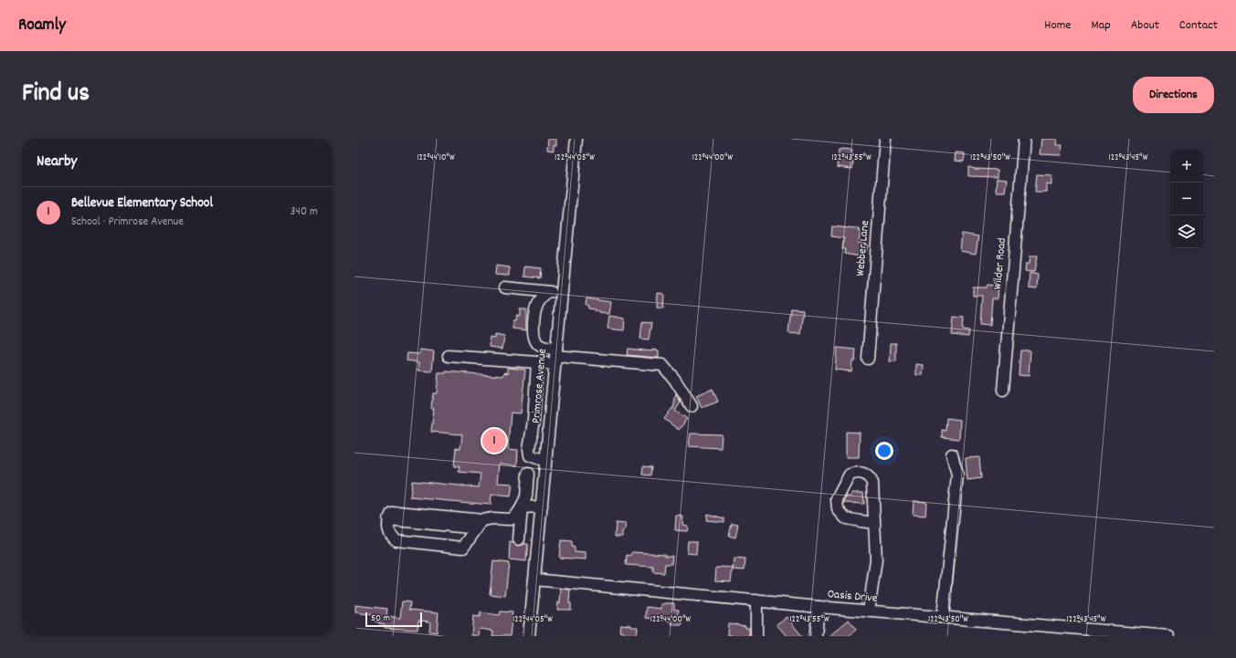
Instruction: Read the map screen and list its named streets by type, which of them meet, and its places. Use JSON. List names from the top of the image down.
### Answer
{
  "streets": {
    "street": [
      "Webber Lane",
      "Wilder Road",
      "Primrose Avenue",
      "Oasis Drive"
    ]
  },
  "crossings": [
    ["Primrose Avenue", "Oasis Drive"]
  ],
  "scale_bar": "50 m",
  "page": {
    "header": "Roamly",
    "nav": [
      "Home",
      "Map",
      "About",
      "Contact"
    ],
    "title": "Find us",
    "buttons": "Directions",
    "heading": "Nearby",
    "map_buttons": ["+", "−"],
    "list": [
      {
        "mark": "1",
        "name": "Bellevue Elementary School",
        "note": "School · Primrose Avenue",
        "value": "340 m"
      }
    ],
    "pins": "1",
    "scale": "50 m"
  },
  "coordinates": [
    "122°44'10\"W",
    "122°44'05\"W",
    "122°44'00\"W",
    "122°43'55\"W",
    "122°43'50\"W",
    "122°43'45\"W"
  ]
}
